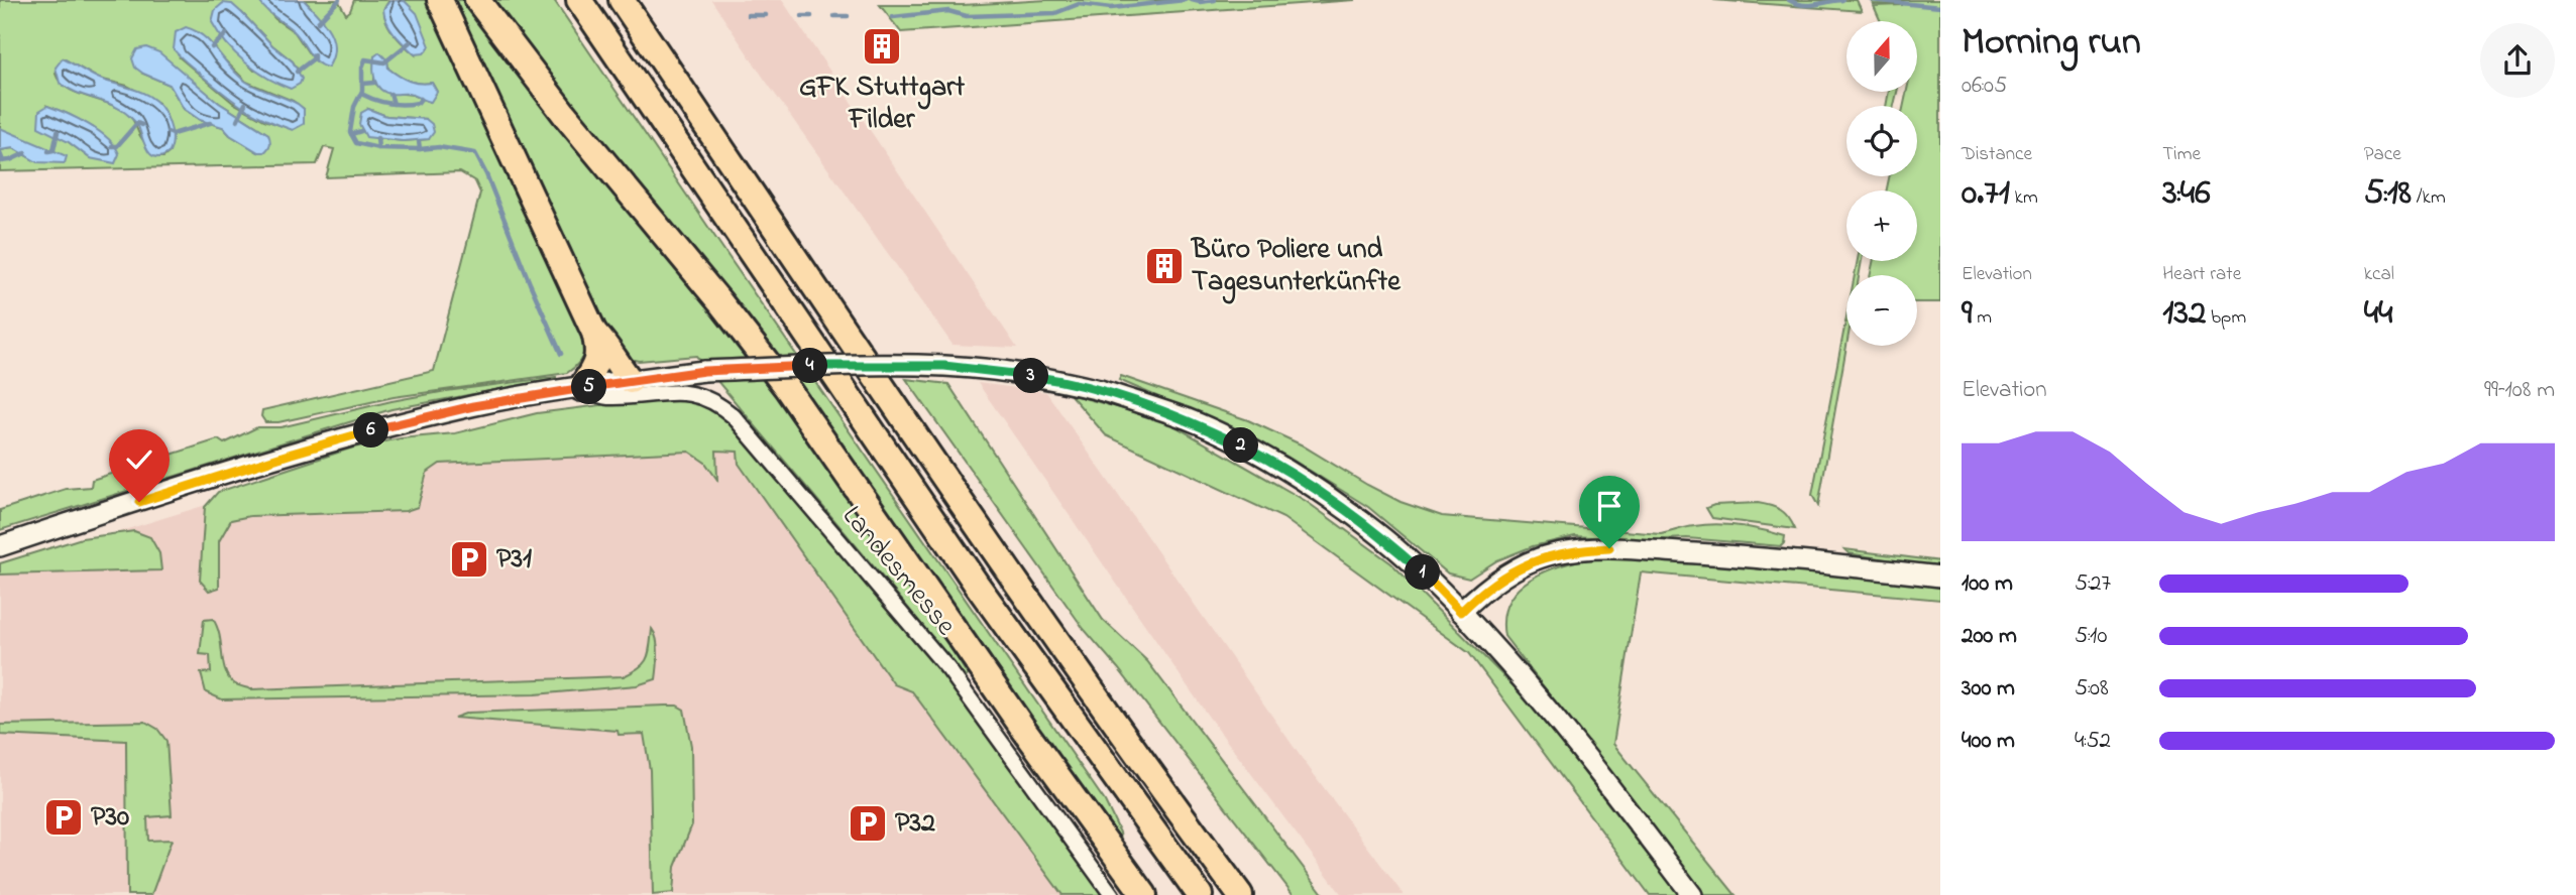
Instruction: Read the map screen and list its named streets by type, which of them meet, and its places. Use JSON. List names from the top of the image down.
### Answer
{
  "streets": {
    "street": ["Landesmesse"]
  },
  "places": {
    "building": ["GFK Stuttgart Filder", "Büro Poliere und Tagesunterkünfte"],
    "parking": ["P31", "P30", "P32"]
  },
  "north": "top",
  "page": {
    "heading": ["Morning run", "06:05"],
    "map_buttons": ["+", "−"],
    "stats": [
      ["Distance", "0.71 km"],
      ["Time", "3:46"],
      ["Pace", "5:18 /km"],
      ["Elevation", "9 m"],
      ["Heart rate", "132 bpm"],
      ["kcal", "44"]
    ],
    "pins": [
      "4",
      "3",
      "5",
      "6",
      "2",
      "1"
    ],
    "chart": ["Elevation", "99–108 m"],
    "list": [
      {
        "name": "100 m",
        "note": "5:27"
      },
      {
        "name": "200 m",
        "note": "5:10"
      },
      {
        "name": "300 m",
        "note": "5:08"
      },
      {
        "name": "400 m",
        "note": "4:52"
      }
    ]
  }
}
